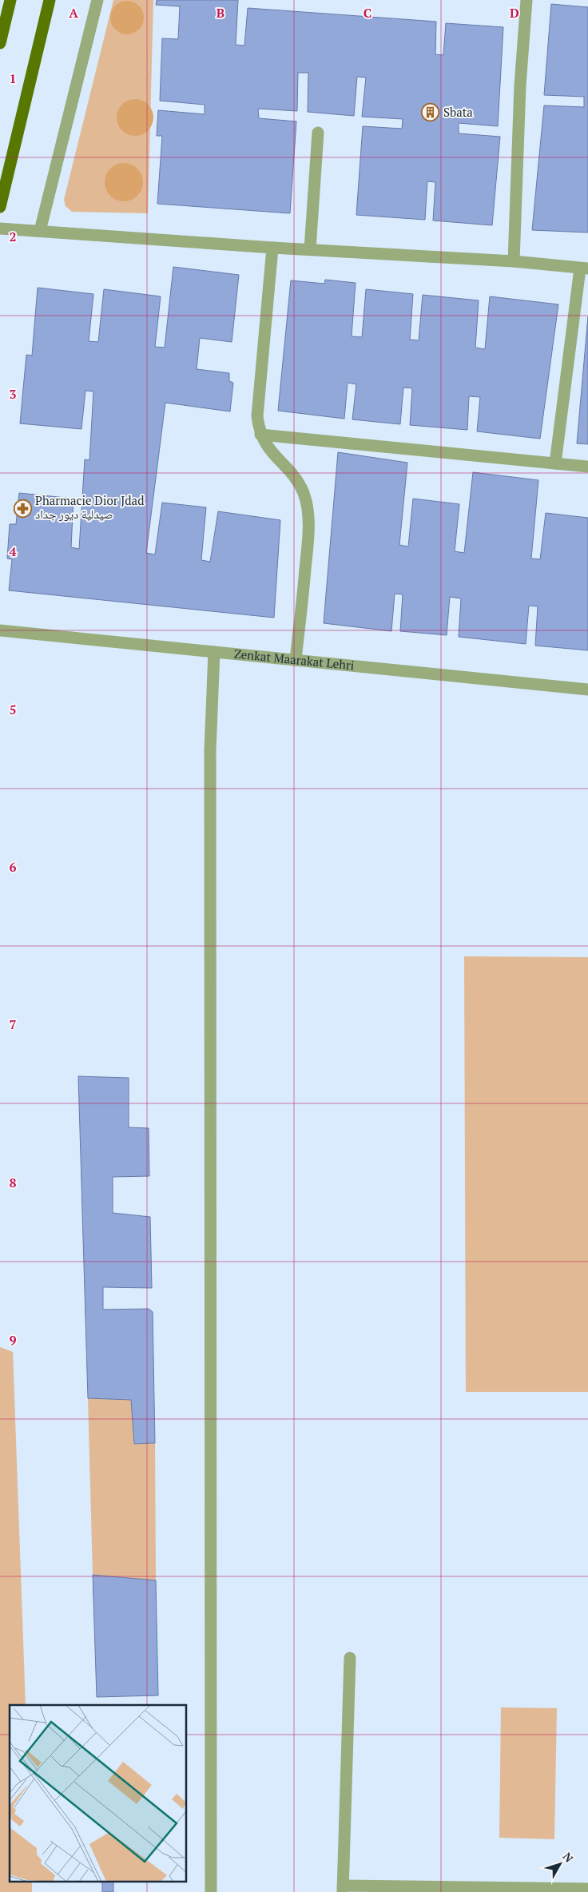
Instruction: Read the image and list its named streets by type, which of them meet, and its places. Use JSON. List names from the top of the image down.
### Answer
{
  "streets": {
    "street": ["Zenkat Maarakat Lehri"]
  },
  "places": {
    "building": ["Sbata"],
    "pharmacy": ["Pharmacie Dior Jdad صيدلية ديور جداد"]
  },
  "north": "top right",
  "grid": {
    "columns": [
      "A",
      "B",
      "C",
      "D"
    ],
    "rows": [
      "1",
      "2",
      "3",
      "4",
      "5",
      "6",
      "7",
      "8",
      "9"
    ]
  }
}
